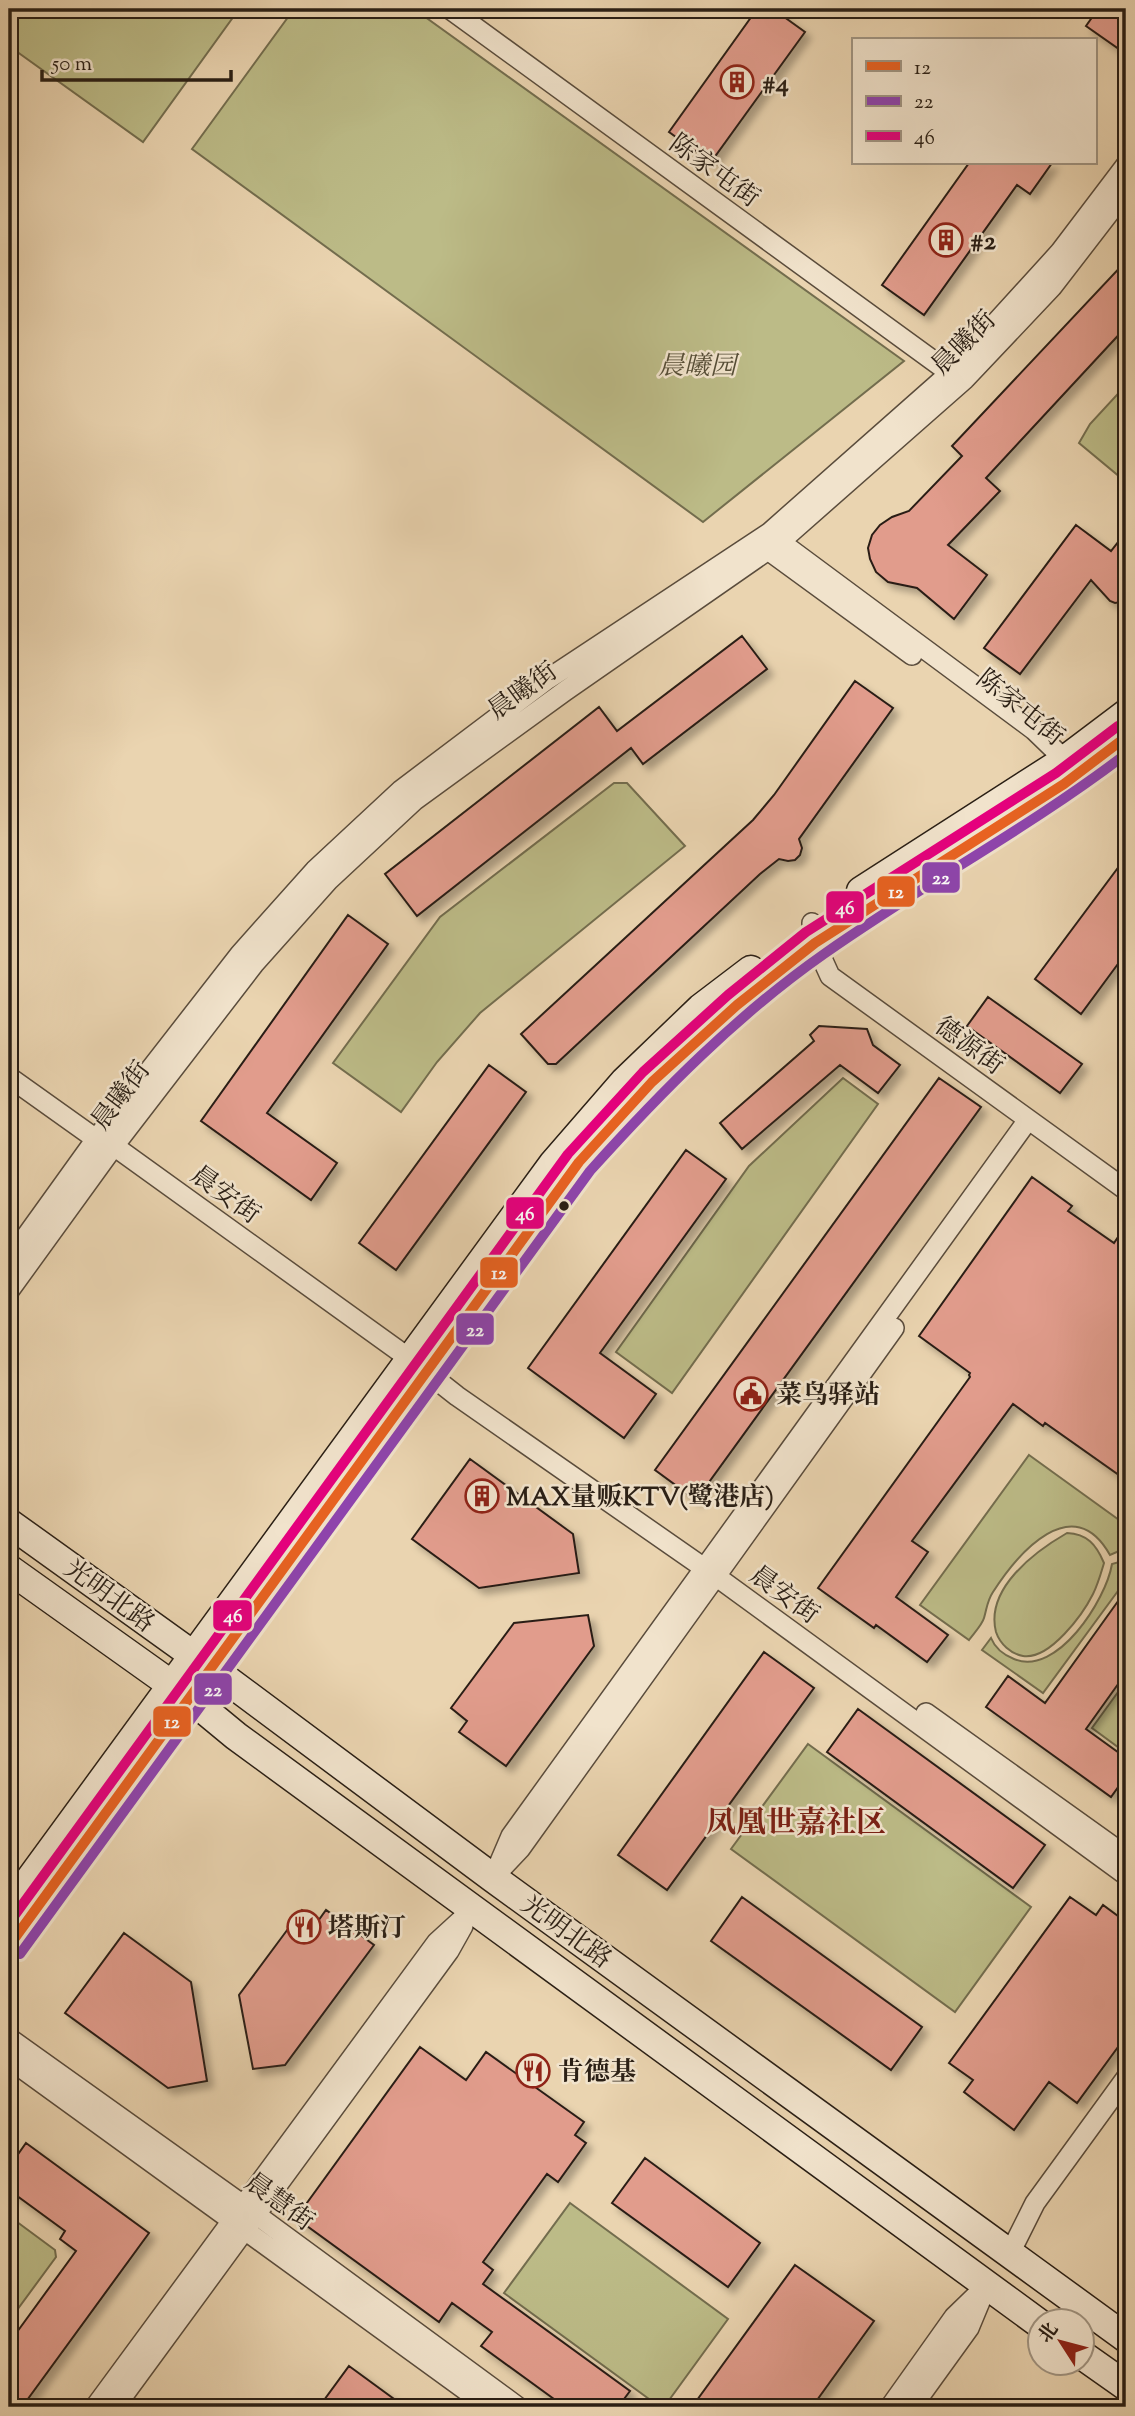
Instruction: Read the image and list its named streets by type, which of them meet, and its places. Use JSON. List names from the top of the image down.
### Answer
{
  "streets": {
    "main road": ["光明北路"],
    "street": [
      "陈家屯街",
      "晨曦街",
      "德源街",
      "晨安街",
      "晨慧街"
    ]
  },
  "crossings": [
    ["陈家屯街", "晨曦街"],
    ["晨曦街", "晨安街"]
  ],
  "districts": ["凤凰世嘉社区"],
  "parks": ["晨曦园"],
  "places": {
    "building": ["#4", "#2", "MAX量贩KTV(鹭港店)"],
    "public building": ["菜鸟驿站"],
    "restaurant": ["塔斯汀", "肯德基"]
  },
  "lines": ["transit line 46", "transit line 12", "transit line 22"],
  "legend": ["12", "22", "46"],
  "scale_bar": "50 m",
  "north": "top left"
}
